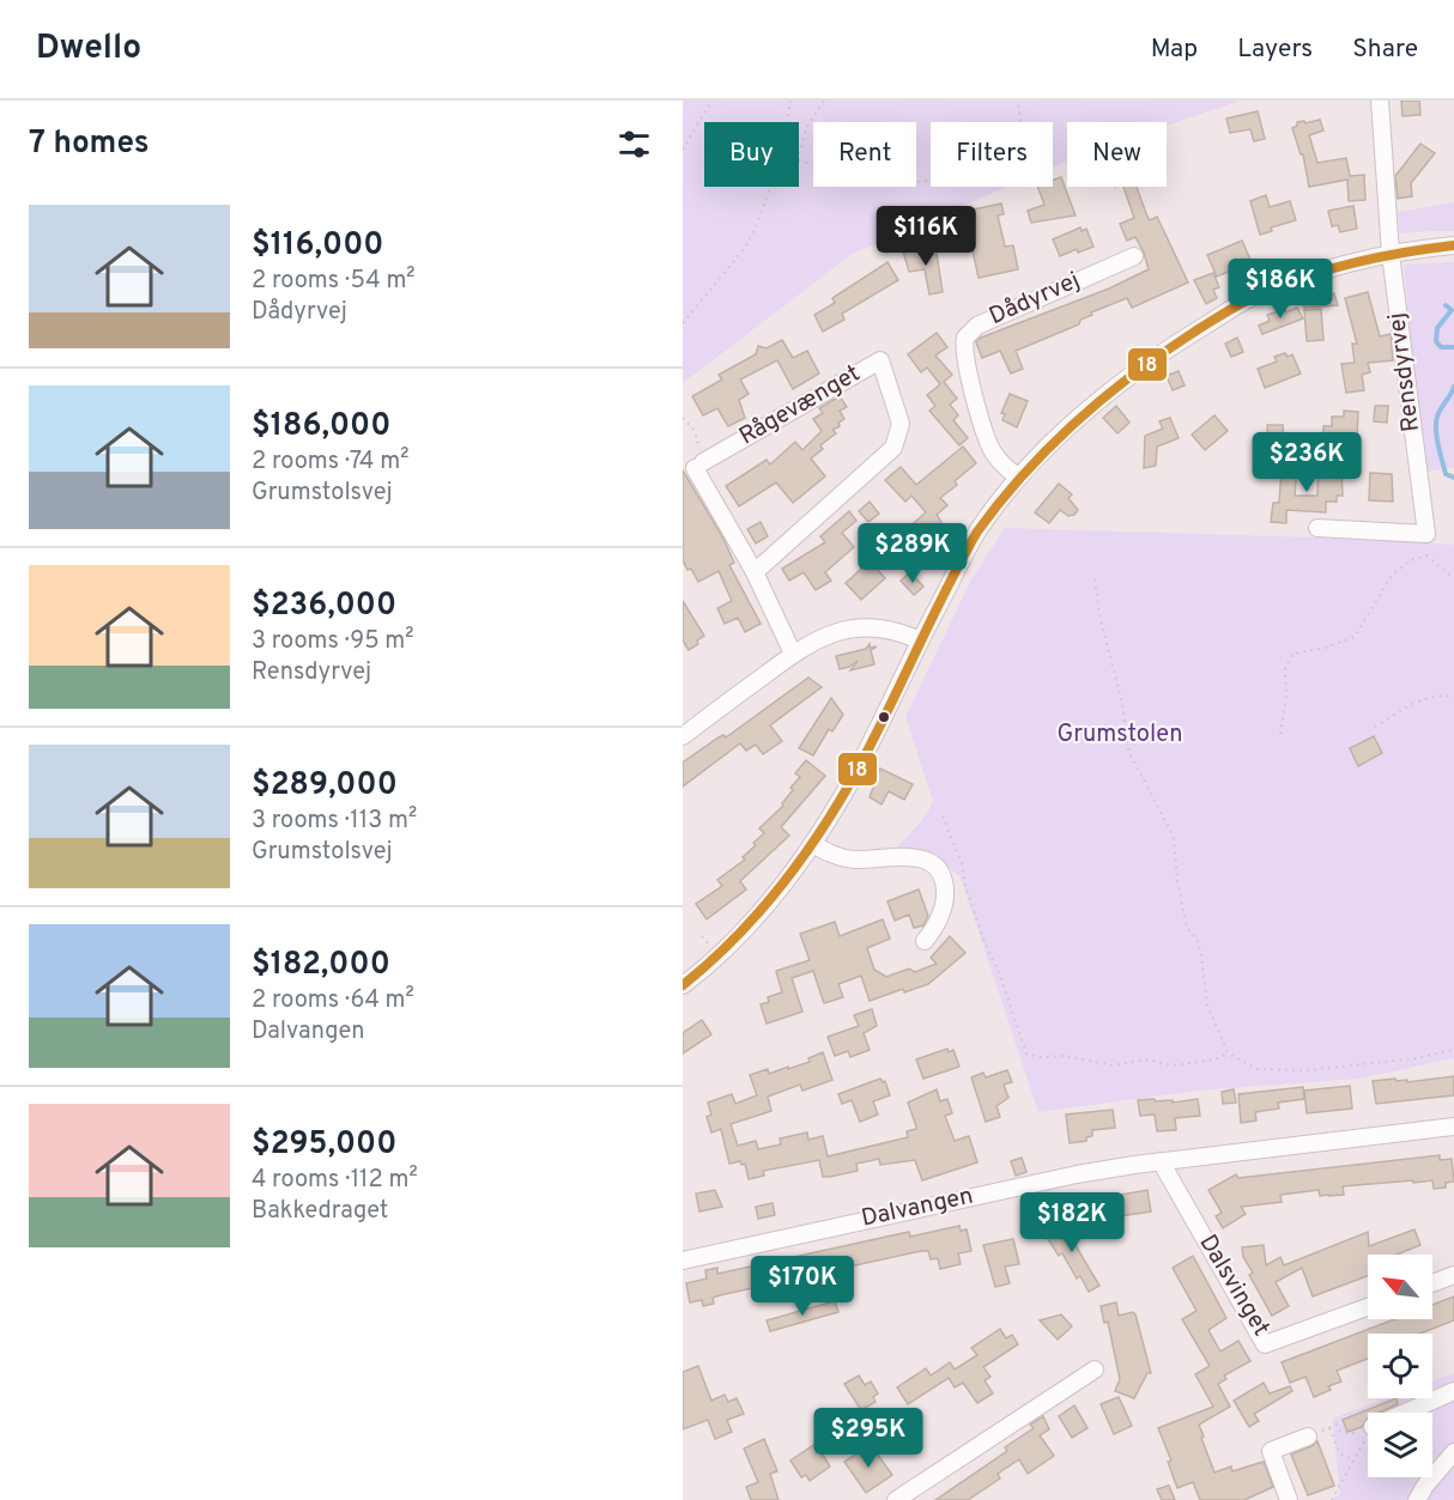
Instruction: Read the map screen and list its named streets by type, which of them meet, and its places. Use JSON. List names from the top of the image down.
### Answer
{
  "streets": {
    "street": [
      "Dådyrvej",
      "Rensdyrvej",
      "Rågevænget",
      "Dalvangen",
      "Dalsvinget"
    ]
  },
  "crossings": [
    ["Dalvangen", "Dalsvinget"]
  ],
  "parks": ["Grumstolen"],
  "lines": ["transit line 18"],
  "north": "top left",
  "page": {
    "header": "Dwello",
    "nav": ["Map", "Layers", "Share"],
    "heading": "7 homes",
    "chip": [
      "Buy",
      "Rent",
      "Filters",
      "New"
    ],
    "list": [
      {
        "name": "$116,000",
        "note": "2 rooms · 54 m² · Dådyrvej"
      },
      {
        "name": "$186,000",
        "note": "2 rooms · 74 m² · Grumstolsvej"
      },
      {
        "name": "$236,000",
        "note": "3 rooms · 95 m² · Rensdyrvej"
      },
      {
        "name": "$289,000",
        "note": "3 rooms · 113 m² · Grumstolsvej"
      },
      {
        "name": "$182,000",
        "note": "2 rooms · 64 m² · Dalvangen"
      },
      {
        "name": "$295,000",
        "note": "4 rooms · 112 m² · Bakkedraget"
      }
    ],
    "price": [
      "$116K",
      "$186K",
      "$236K",
      "$289K",
      "$182K",
      "$170K",
      "$295K"
    ]
  }
}
